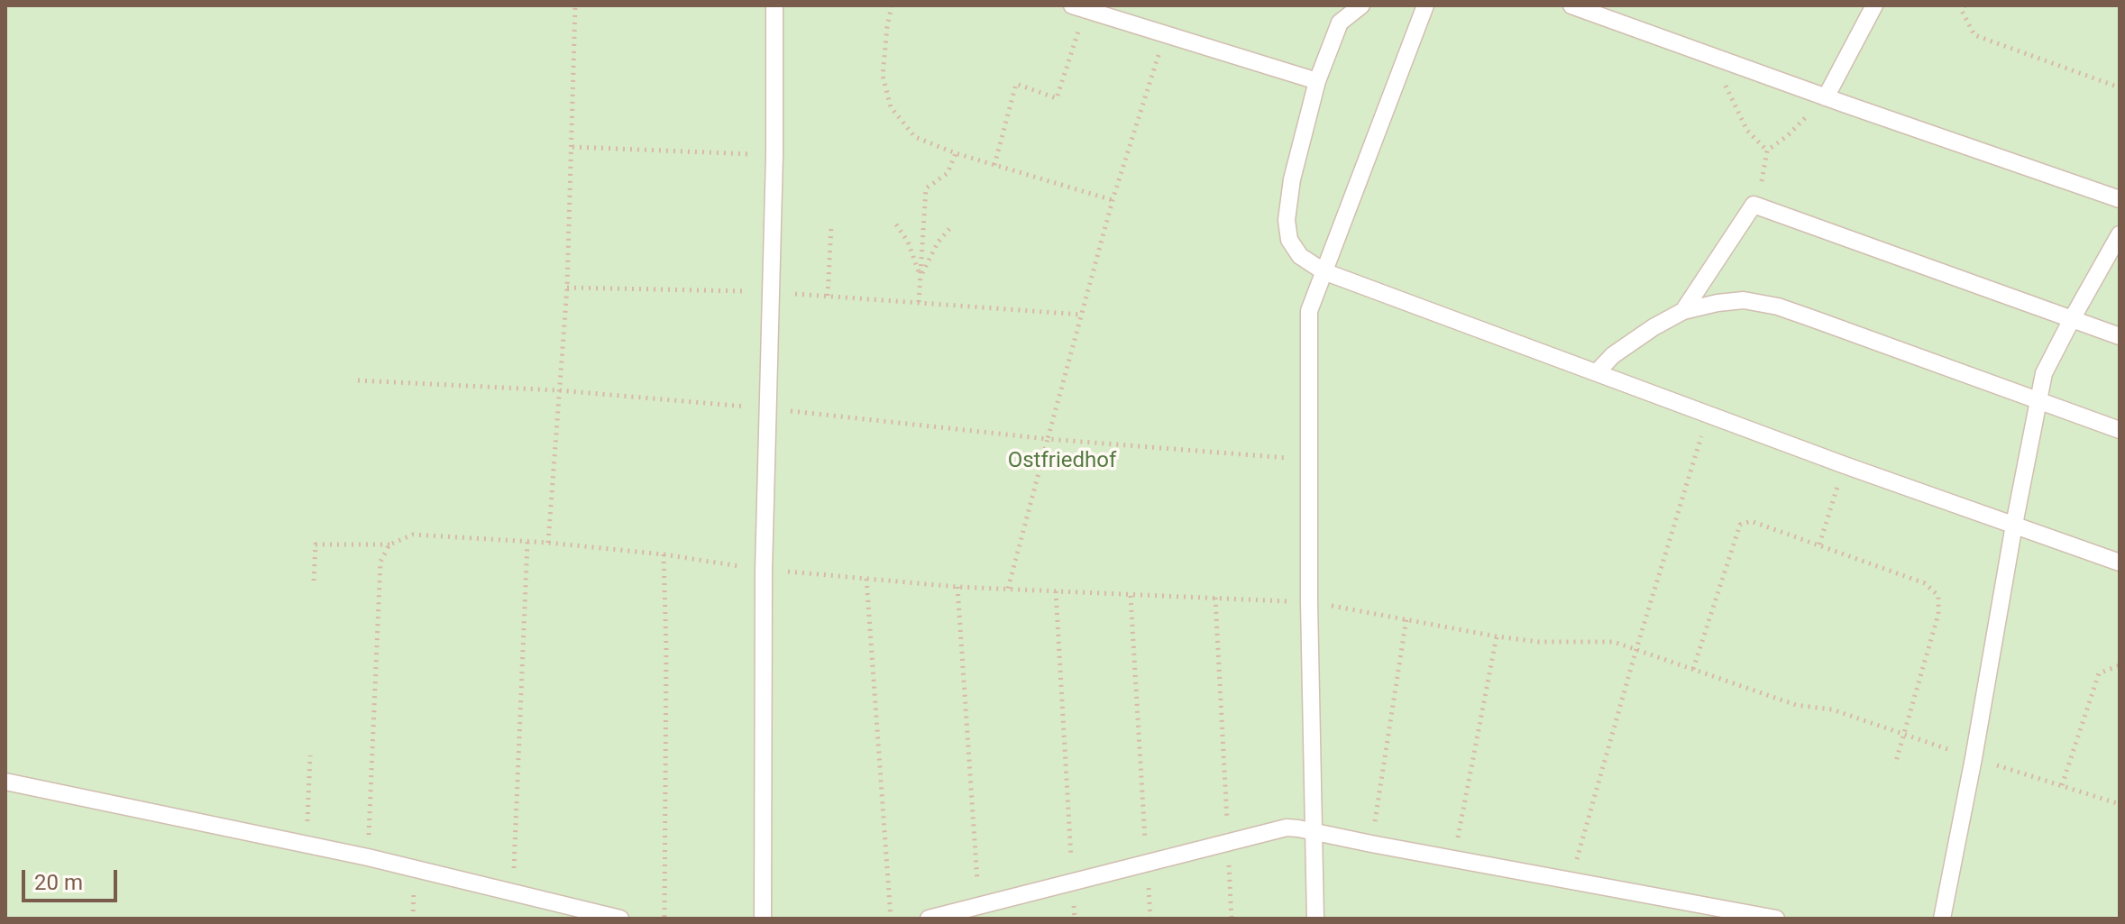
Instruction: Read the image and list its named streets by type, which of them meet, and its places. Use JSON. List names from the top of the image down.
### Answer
{
  "parks": ["Ostfriedhof"],
  "scale_bar": "20 m"
}
